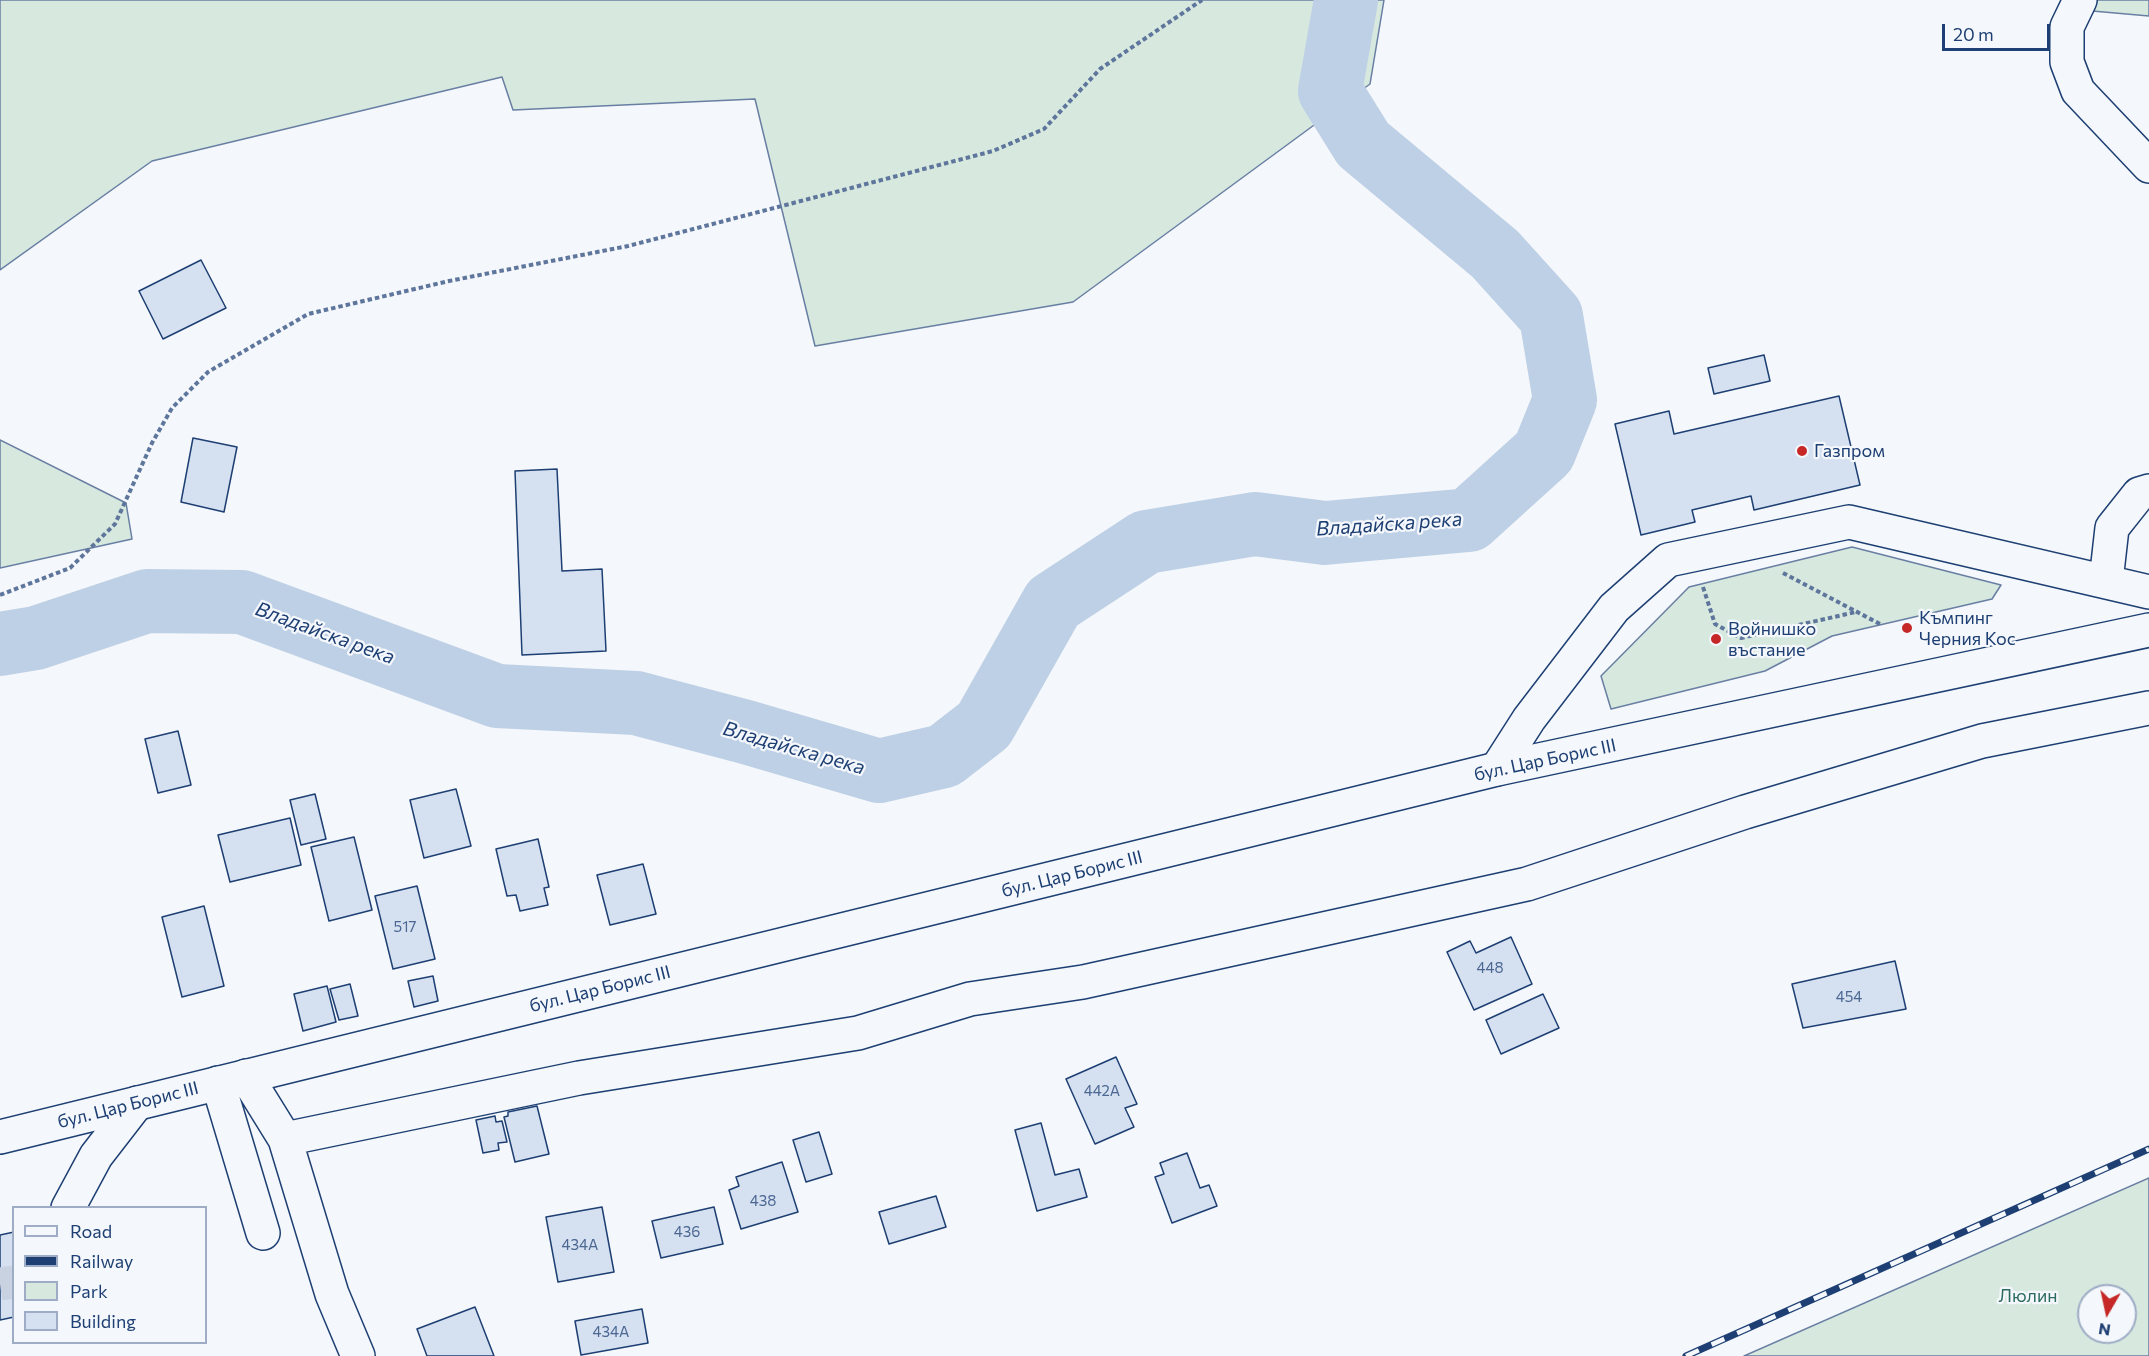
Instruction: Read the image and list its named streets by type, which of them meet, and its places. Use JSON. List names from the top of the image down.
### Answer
{
  "streets": {
    "street": ["бул. Цар Борис III"]
  },
  "water": ["Владайска река"],
  "parks": ["Люлин"],
  "places": ["Газпром", "Къмпинг Черния Кос", "Войнишко въстание"],
  "house_numbers": [
    "517",
    "448",
    "454",
    "442А",
    "438",
    "436",
    "434А",
    "434А"
  ],
  "legend": [
    "Road",
    "Railway",
    "Park",
    "Building"
  ],
  "scale_bar": "20 m",
  "north": "bottom"
}
